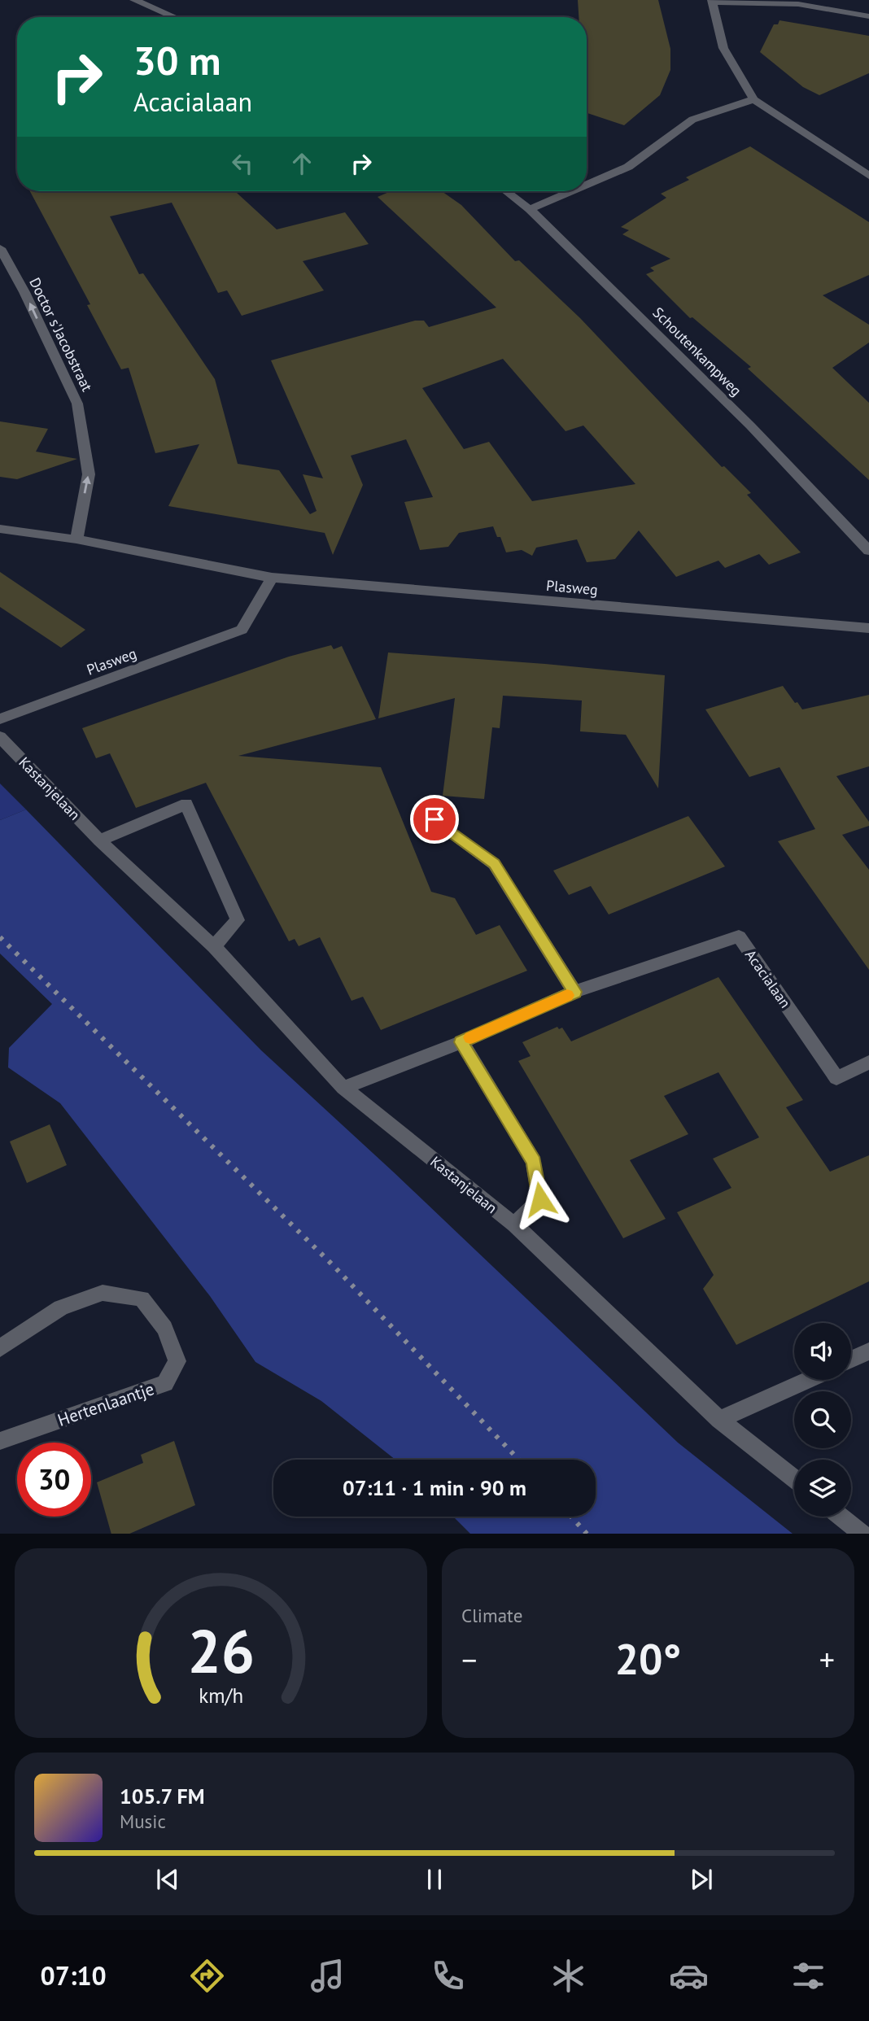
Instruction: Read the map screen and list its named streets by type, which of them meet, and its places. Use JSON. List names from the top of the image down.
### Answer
{
  "streets": {
    "street": [
      "Doctor s'Jacobstraat",
      "Schoutenkampweg",
      "Plasweg",
      "Kastanjelaan",
      "Acacialaan",
      "Hertenlaantje"
    ]
  },
  "crossings": [
    ["Doctor s'Jacobstraat", "Plasweg"],
    ["Kastanjelaan", "Acacialaan"]
  ],
  "one_way": ["Doctor s'Jacobstraat"],
  "page": {
    "turn": ["30 m", "Acacialaan"],
    "limit": "30",
    "trip": "07:11 · 1 min · 90 m",
    "tile": "Climate",
    "heat": ["−", "20°", "+"],
    "song": ["105.7 FM", "Music"],
    "tabs": "07:10",
    "gauge": ["26", "km/h"]
  }
}
